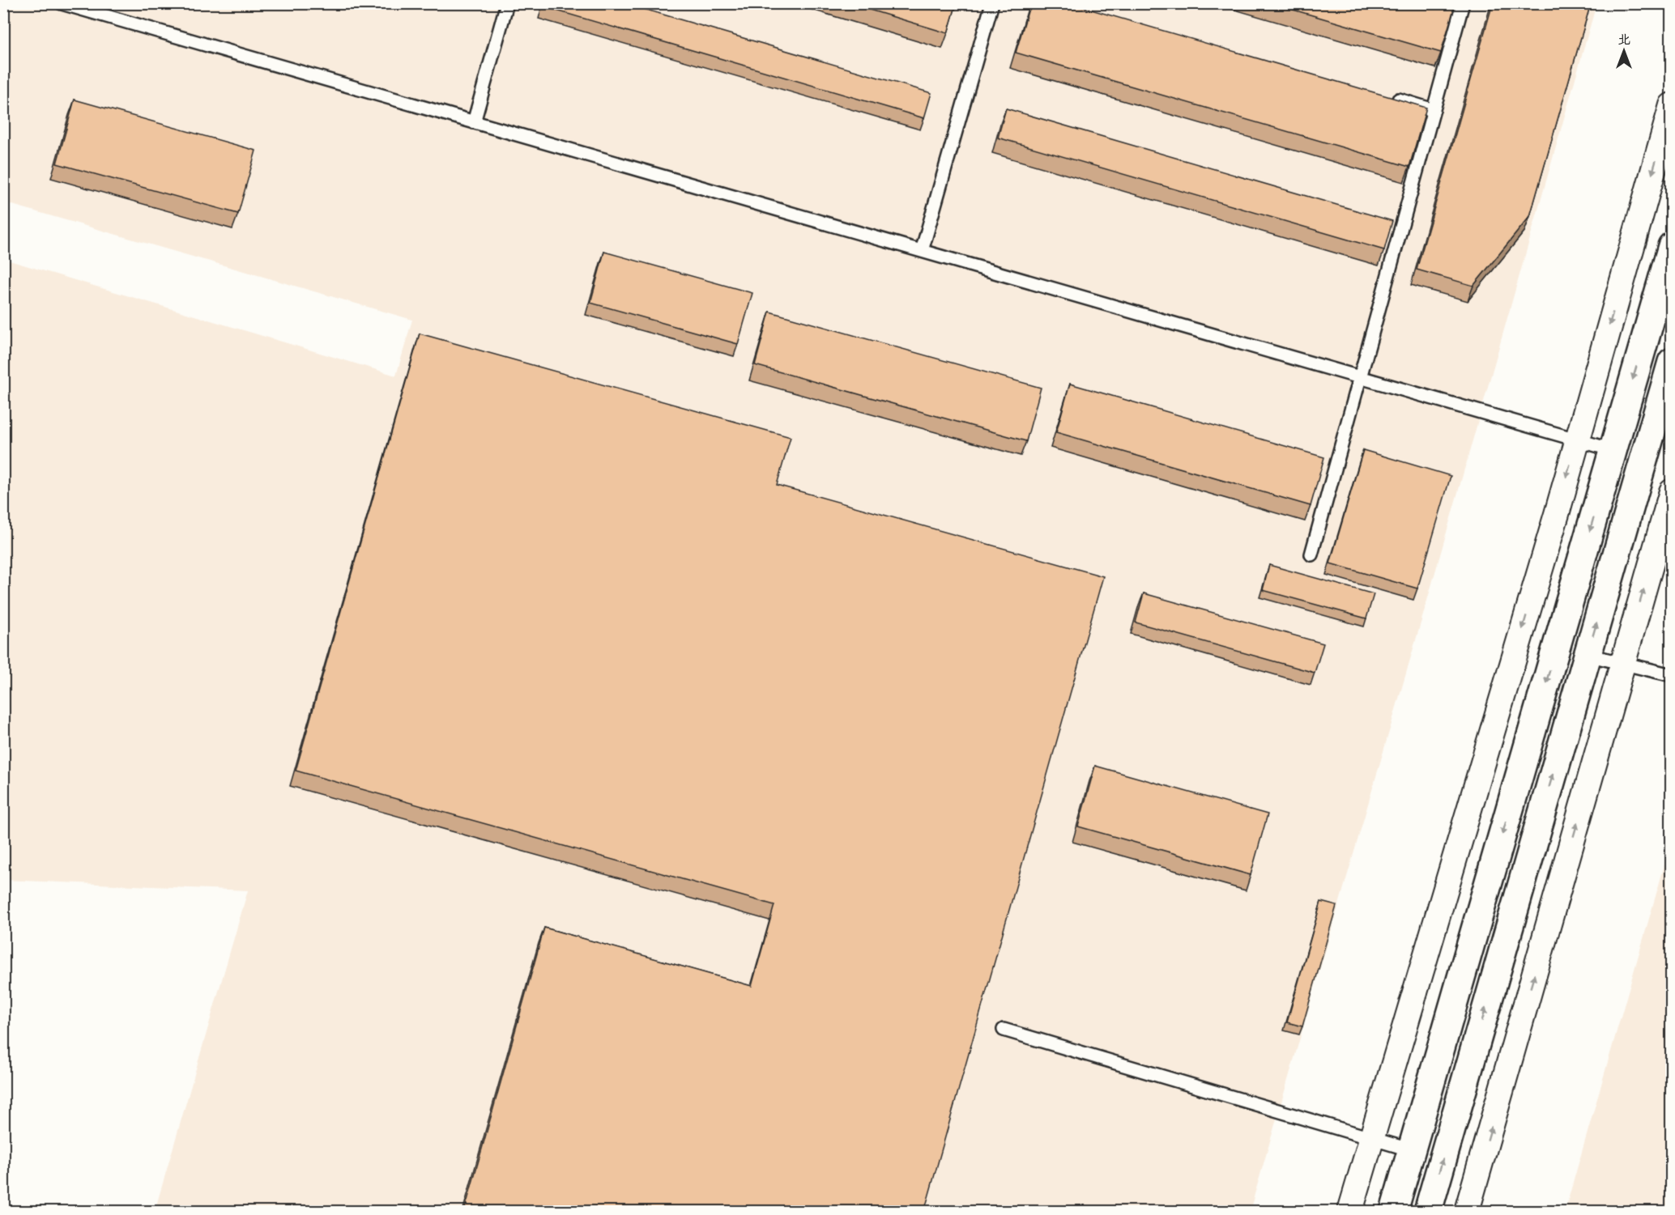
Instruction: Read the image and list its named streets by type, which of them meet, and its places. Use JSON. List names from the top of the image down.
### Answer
{
  "north": "top"
}
